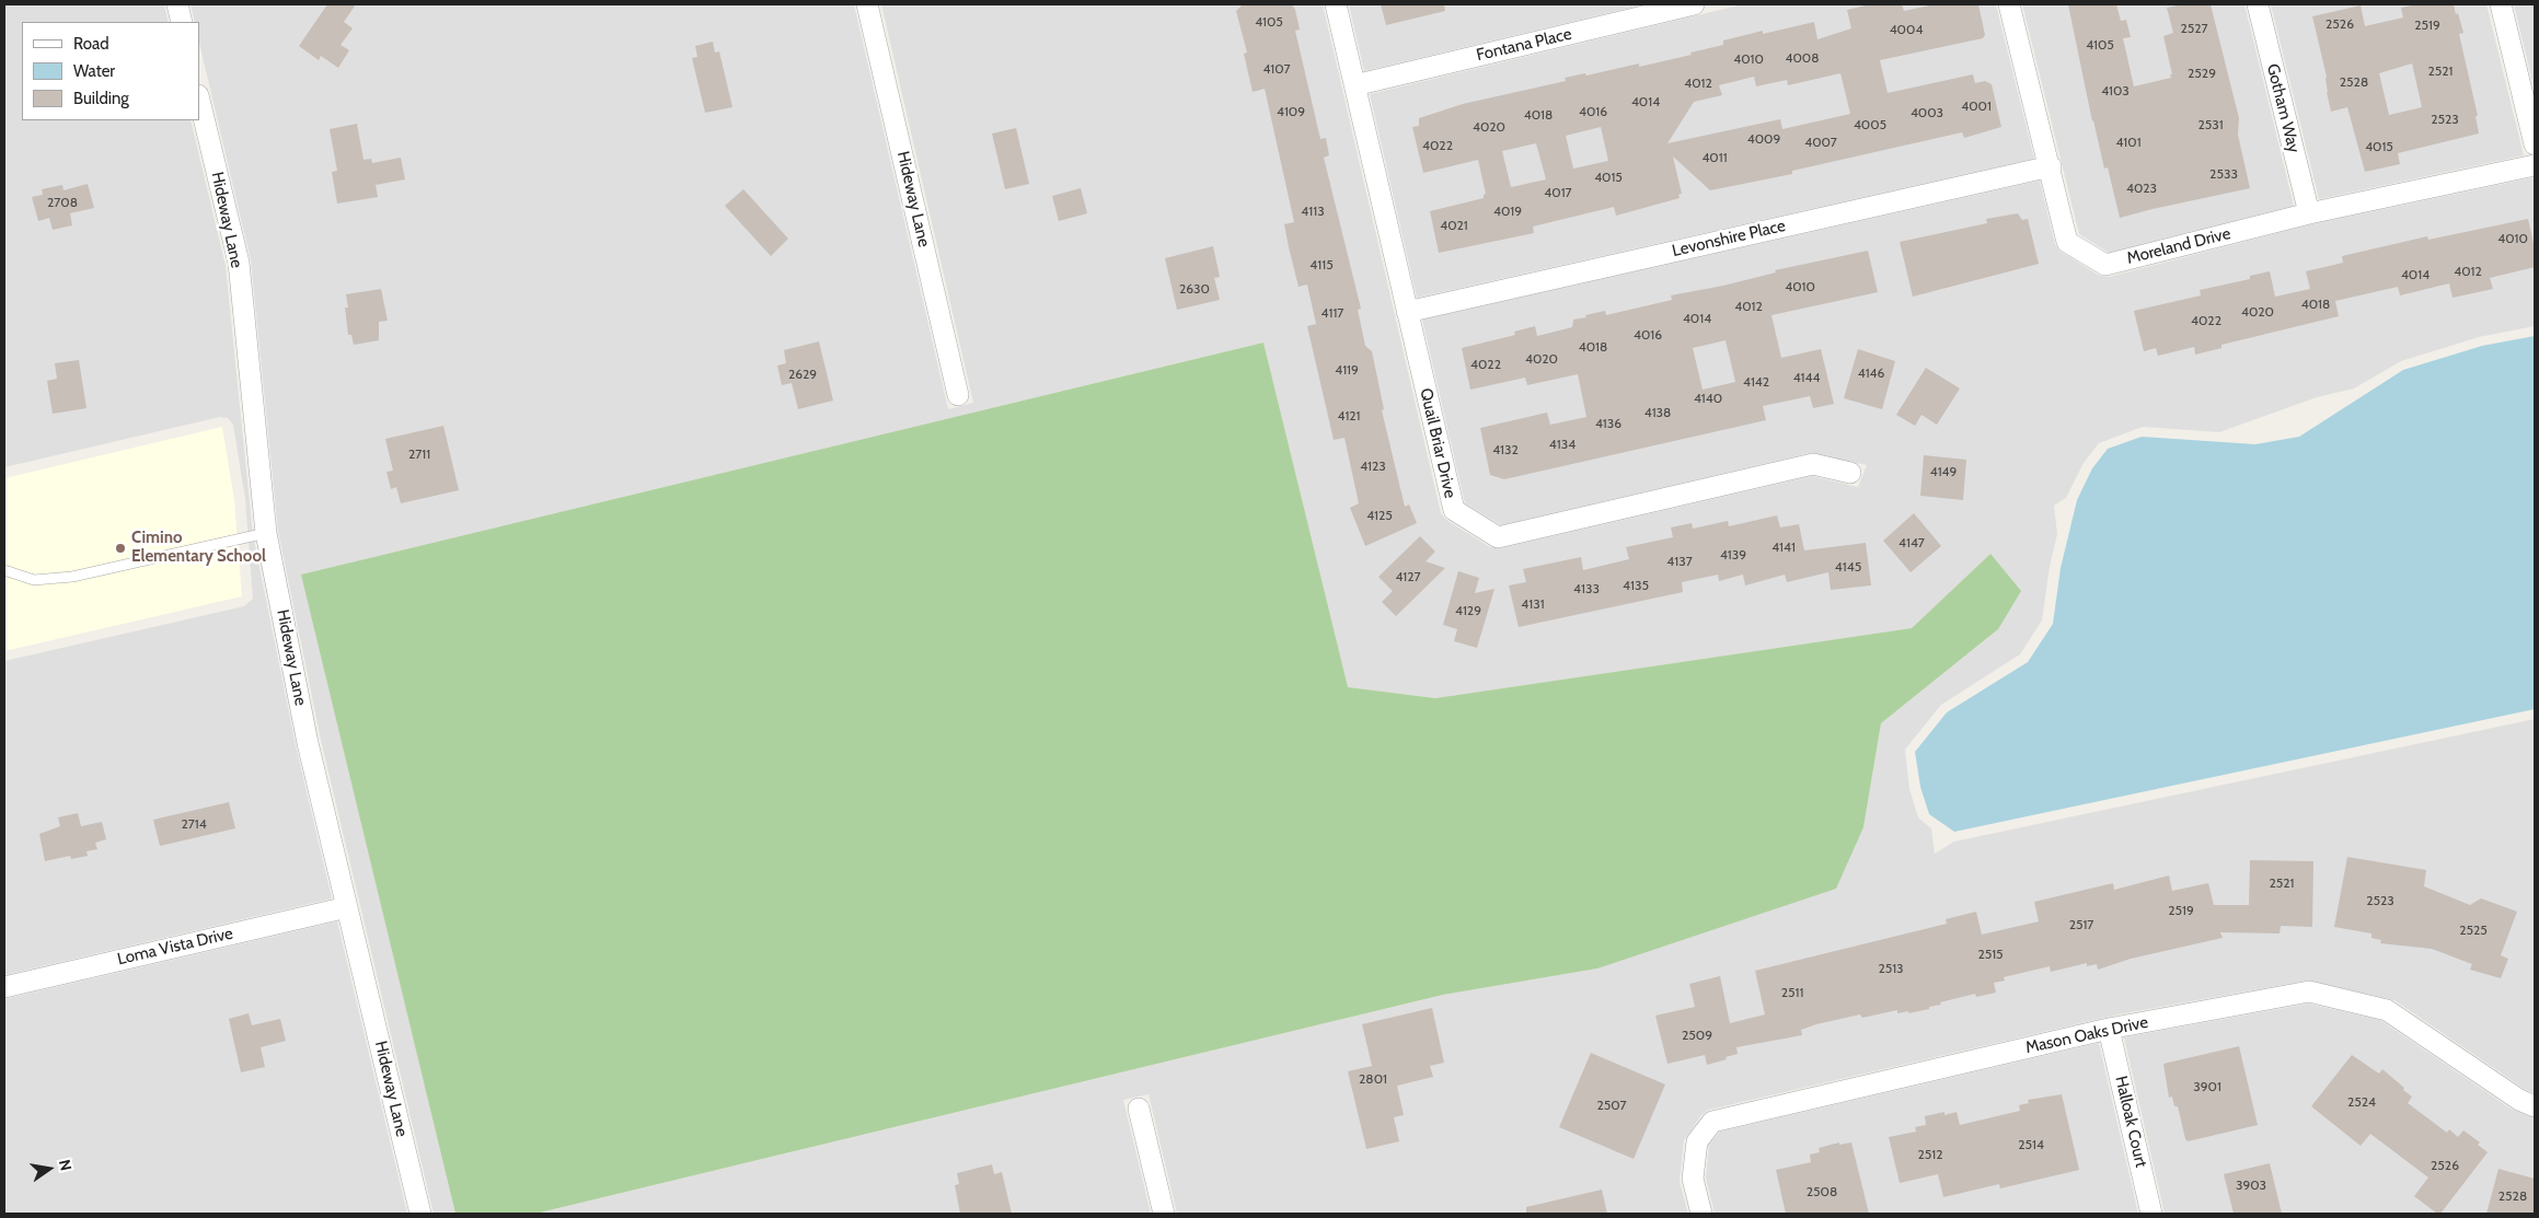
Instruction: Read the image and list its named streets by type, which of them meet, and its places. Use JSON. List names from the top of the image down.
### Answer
{
  "streets": {
    "street": [
      "Fontana Place",
      "Gotham Way",
      "Hideway Lane",
      "Levonshire Place",
      "Moreland Drive",
      "Quail Briar Drive",
      "Loma Vista Drive",
      "Mason Oaks Drive",
      "Halloak Court"
    ]
  },
  "crossings": [
    ["Fontana Place", "Quail Briar Drive"],
    ["Gotham Way", "Moreland Drive"],
    ["Hideway Lane", "Loma Vista Drive"],
    ["Levonshire Place", "Moreland Drive"],
    ["Levonshire Place", "Quail Briar Drive"],
    ["Mason Oaks Drive", "Halloak Court"]
  ],
  "places": ["Cimino Elementary School"],
  "house_numbers": [
    "4105",
    "2526",
    "2519",
    "2527",
    "4004",
    "4105",
    "4008",
    "4010",
    "4107",
    "2521",
    "2529",
    "2528",
    "4012",
    "4103",
    "4014",
    "4001",
    "4109",
    "4016",
    "4003",
    "4018",
    "2523",
    "4005",
    "2531",
    "4020",
    "4009",
    "4007",
    "4101",
    "4022",
    "4015",
    "4011",
    "2533",
    "4015",
    "4023",
    "4017",
    "2708",
    "4113",
    "4019",
    "4021",
    "4010",
    "4115",
    "4012",
    "4014",
    "4010",
    "2630",
    "4018",
    "4012",
    "4020",
    "4117",
    "4014",
    "4022",
    "4016",
    "4018",
    "4020",
    "4022",
    "4119",
    "4146",
    "2629",
    "4144",
    "4142",
    "4140",
    "4138",
    "4121",
    "4136",
    "4134",
    "4132",
    "2711",
    "4123",
    "4149",
    "4125",
    "4147",
    "4141",
    "4139",
    "4137",
    "4145",
    "4127",
    "4135",
    "4133",
    "4131",
    "4129",
    "2714",
    "2521",
    "2523",
    "2519",
    "2517",
    "2525",
    "2515",
    "2513",
    "2511",
    "2509",
    "2801",
    "3901",
    "2524",
    "2507",
    "2514",
    "2512",
    "2526",
    "3903",
    "2508",
    "2528"
  ],
  "legend": ["Road", "Water", "Building"],
  "north": "right"
}
